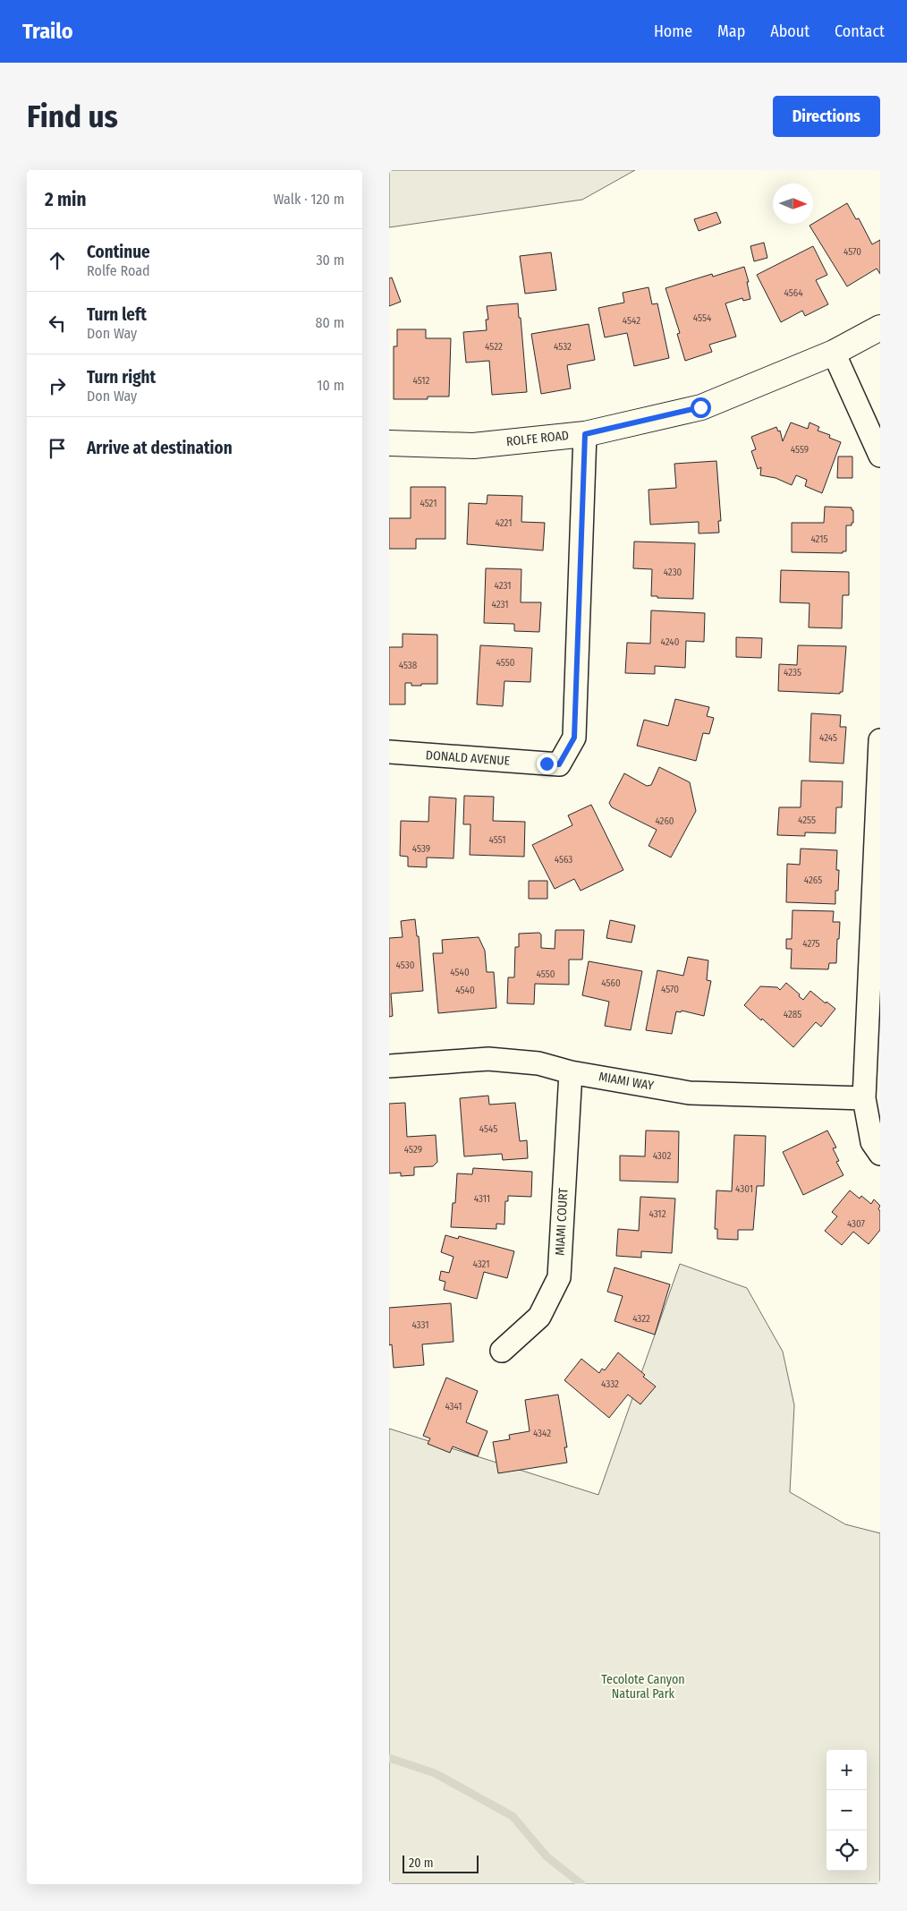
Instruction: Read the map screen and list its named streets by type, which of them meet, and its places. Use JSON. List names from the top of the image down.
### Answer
{
  "streets": {
    "street": [
      "ROLFE ROAD",
      "DONALD AVENUE",
      "MIAMI WAY",
      "MIAMI COURT"
    ]
  },
  "crossings": [
    ["ROLFE ROAD", "DONALD AVENUE"],
    ["MIAMI WAY", "MIAMI COURT"]
  ],
  "parks": ["Tecolote Canyon Natural Park"],
  "house_numbers": [
    "4570",
    "4564",
    "4554",
    "4542",
    "4522",
    "4532",
    "4512",
    "4559",
    "4521",
    "4221",
    "4215",
    "4230",
    "4231",
    "4231",
    "4240",
    "4550",
    "4538",
    "4235",
    "4245",
    "4255",
    "4260",
    "4551",
    "4539",
    "4563",
    "4265",
    "4275",
    "4530",
    "4540",
    "4550",
    "4560",
    "4570",
    "4540",
    "4285",
    "4545",
    "4529",
    "4302",
    "4301",
    "4311",
    "4312",
    "4307",
    "4321",
    "4322",
    "4331",
    "4332",
    "4341",
    "4342"
  ],
  "scale_bar": "20 m",
  "north": "right",
  "page": {
    "header": "Trailo",
    "nav": [
      "Home",
      "Map",
      "About",
      "Contact"
    ],
    "buttons": "Directions",
    "title": "Find us",
    "heading": ["2 min", "Walk · 120 m"],
    "list": [
      ["Continue", "Rolfe Road", "30 m"],
      ["Turn left", "Don Way", "80 m"],
      ["Turn right", "Don Way", "10 m"],
      "Arrive at destination"
    ],
    "map_buttons": ["+", "−"],
    "scale": "20 m"
  }
}
